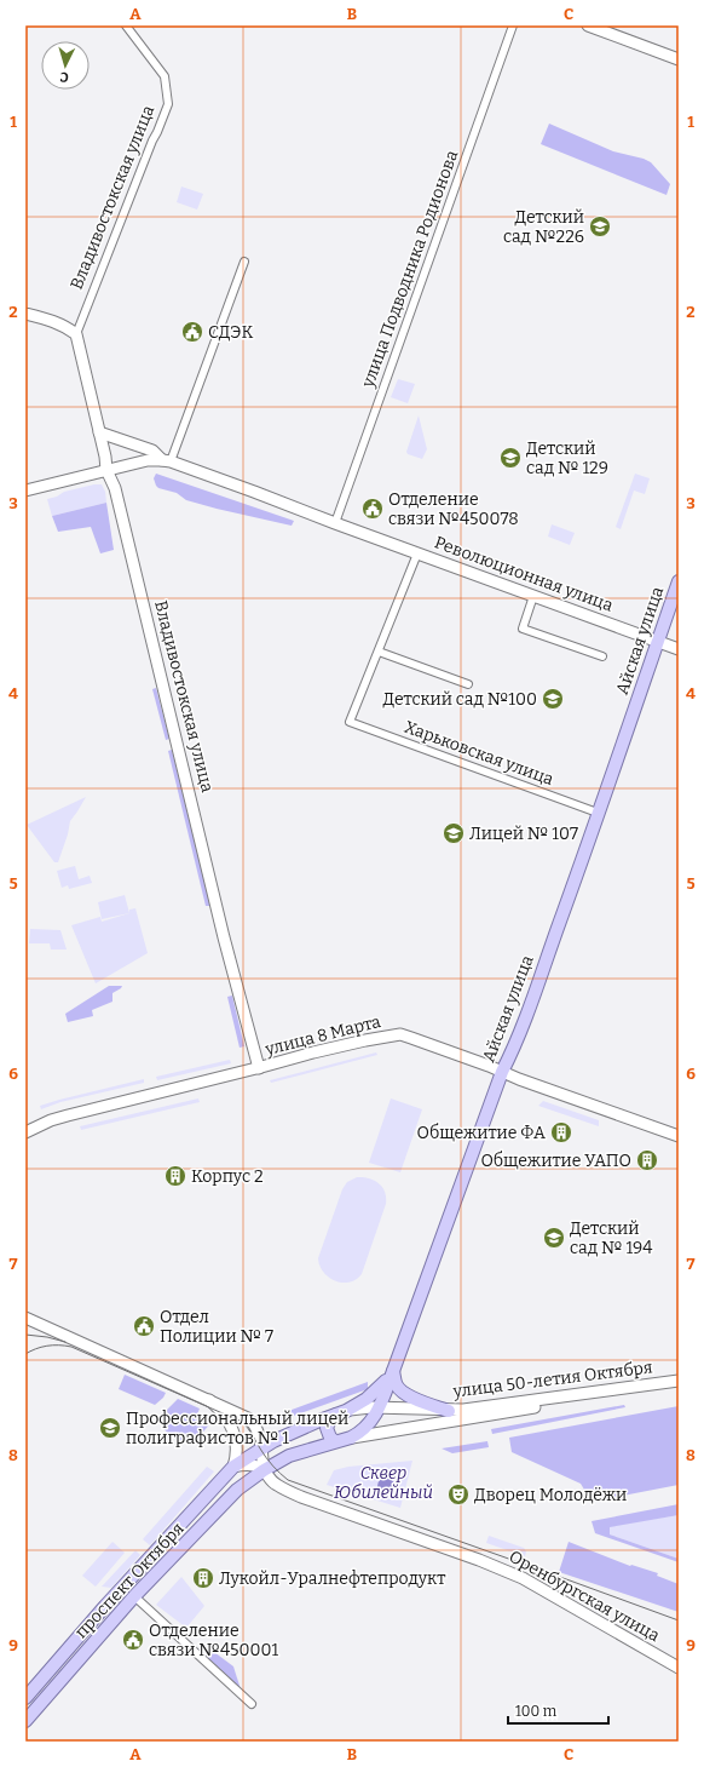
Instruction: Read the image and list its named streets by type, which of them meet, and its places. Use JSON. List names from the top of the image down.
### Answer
{
  "streets": {
    "main road": [
      "Владивостокская улица",
      "Революционная улица",
      "Айская улица",
      "улица 8 Марта",
      "улица 50-летия Октября",
      "проспект Октября",
      "Оренбургская улица"
    ],
    "street": ["улица Подводника Родионова", "Харьковская улица"]
  },
  "crossings": [
    ["Владивостокская улица", "Революционная улица"],
    ["Владивостокская улица", "улица 8 Марта"],
    ["улица Подводника Родионова", "Революционная улица"],
    ["Революционная улица", "Айская улица"],
    ["Айская улица", "Харьковская улица"],
    ["Айская улица", "улица 8 Марта"],
    ["Айская улица", "улица 50-летия Октября"],
    ["улица 50-летия Октября", "проспект Октября"],
    ["проспект Октября", "Оренбургская улица"]
  ],
  "parks": ["Сквер Юбилейный"],
  "places": {
    "school or university": [
      "Детский сад №226",
      "Детский сад № 129",
      "Детский сад №100",
      "Лицей № 107",
      "Детский сад № 194",
      "Профессиональный лицей полиграфистов № 1"
    ],
    "public building": [
      "СДЭК",
      "Отделение связи №450078",
      "Отдел Полиции № 7",
      "Отделение связи №450001"
    ],
    "building": [
      "Общежитие ФА",
      "Общежитие УАПО",
      "Корпус 2",
      "Лукойл-Уралнефтепродукт"
    ],
    "theatre": ["Дворец Молодёжи"]
  },
  "scale_bar": "100 m",
  "north": "bottom",
  "grid": {
    "columns": ["A", "B", "C"],
    "rows": [
      "1",
      "2",
      "3",
      "4",
      "5",
      "6",
      "7",
      "8",
      "9"
    ]
  }
}
